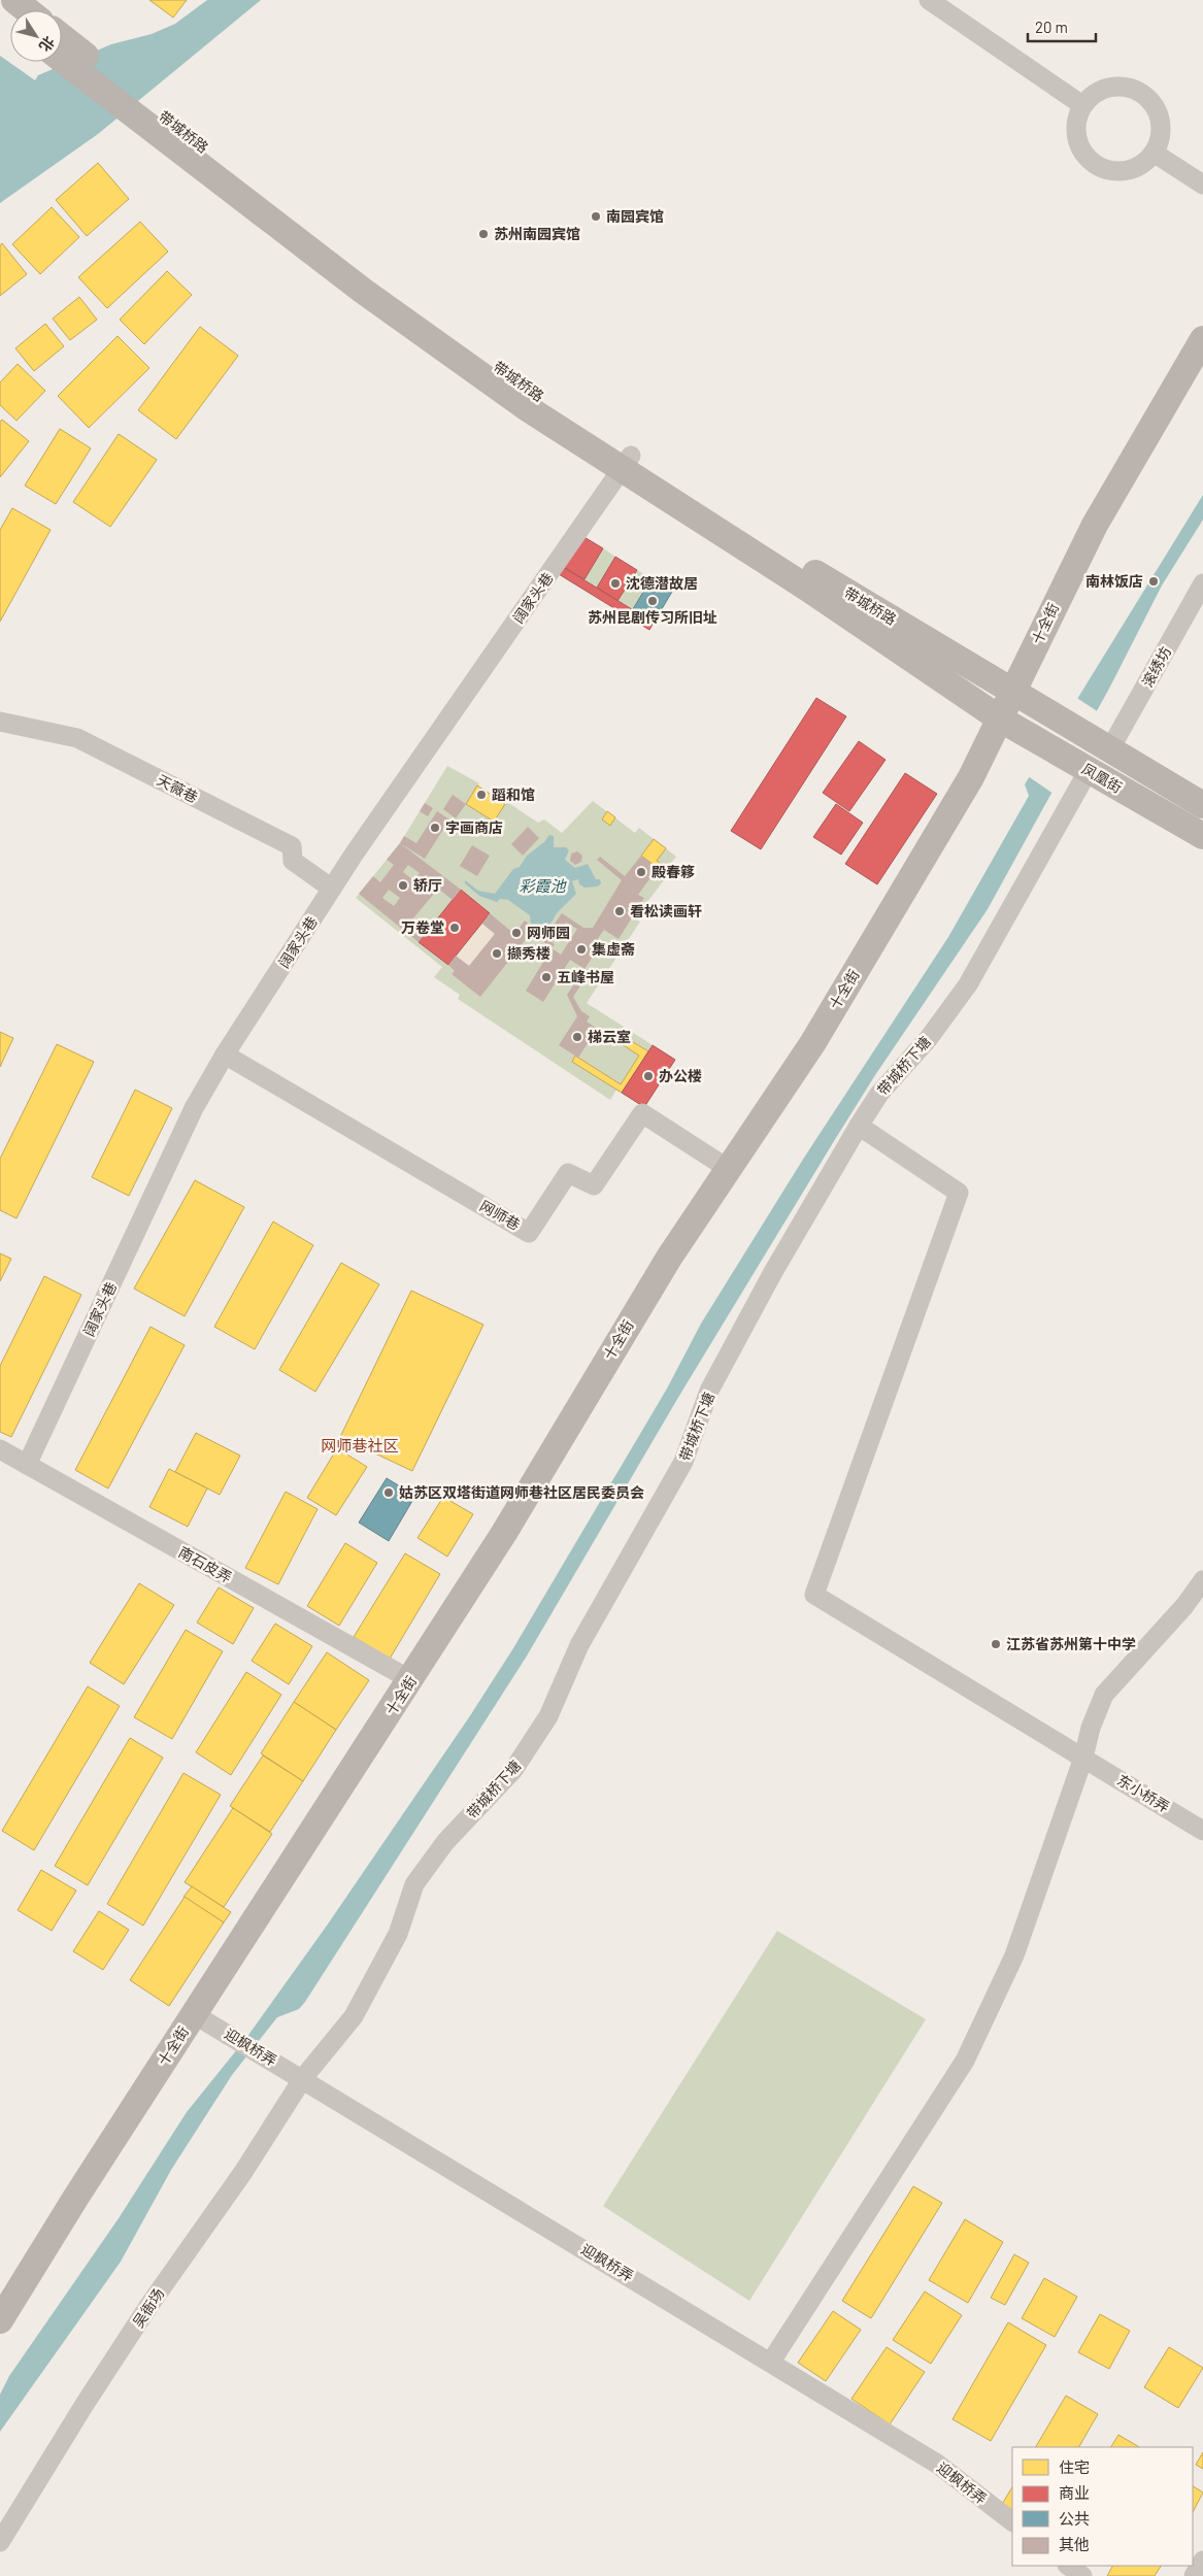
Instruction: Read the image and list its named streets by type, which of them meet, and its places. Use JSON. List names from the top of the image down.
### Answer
{
  "streets": {
    "main road": ["带城桥路", "十全街", "凤凰街"],
    "street": [
      "阔家头巷",
      "滚绣坊",
      "天薇巷",
      "带城桥下塘",
      "网师巷",
      "南石皮弄",
      "东小桥弄",
      "迎枫桥弄",
      "吴衙场"
    ]
  },
  "crossings": [
    ["带城桥路", "阔家头巷"],
    ["带城桥路", "十全街"],
    ["带城桥路", "凤凰街"],
    ["阔家头巷", "天薇巷"],
    ["阔家头巷", "网师巷"],
    ["阔家头巷", "南石皮弄"],
    ["十全街", "凤凰街"],
    ["十全街", "网师巷"],
    ["十全街", "南石皮弄"],
    ["十全街", "迎枫桥弄"],
    ["滚绣坊", "凤凰街"],
    ["凤凰街", "带城桥下塘"],
    ["带城桥下塘", "东小桥弄"],
    ["带城桥下塘", "迎枫桥弄"],
    ["带城桥下塘", "吴衙场"],
    ["迎枫桥弄", "吴衙场"]
  ],
  "districts": ["网师巷社区"],
  "water": ["彩霞池"],
  "places": [
    "南园宾馆",
    "苏州南园宾馆",
    "南林饭店",
    "沈德潜故居",
    "苏州昆剧传习所旧址",
    "蹈和馆",
    "字画商店",
    "殿春簃",
    "轿厅",
    "看松读画轩",
    "万卷堂",
    "网师园",
    "集虚斋",
    "撷秀楼",
    "五峰书屋",
    "梯云室",
    "办公楼",
    "姑苏区双塔街道网师巷社区居民委员会",
    "江苏省苏州第十中学"
  ],
  "legend": [
    "住宅",
    "商业",
    "公共",
    "其他"
  ],
  "scale_bar": "20 m",
  "north": "bottom right"
}
